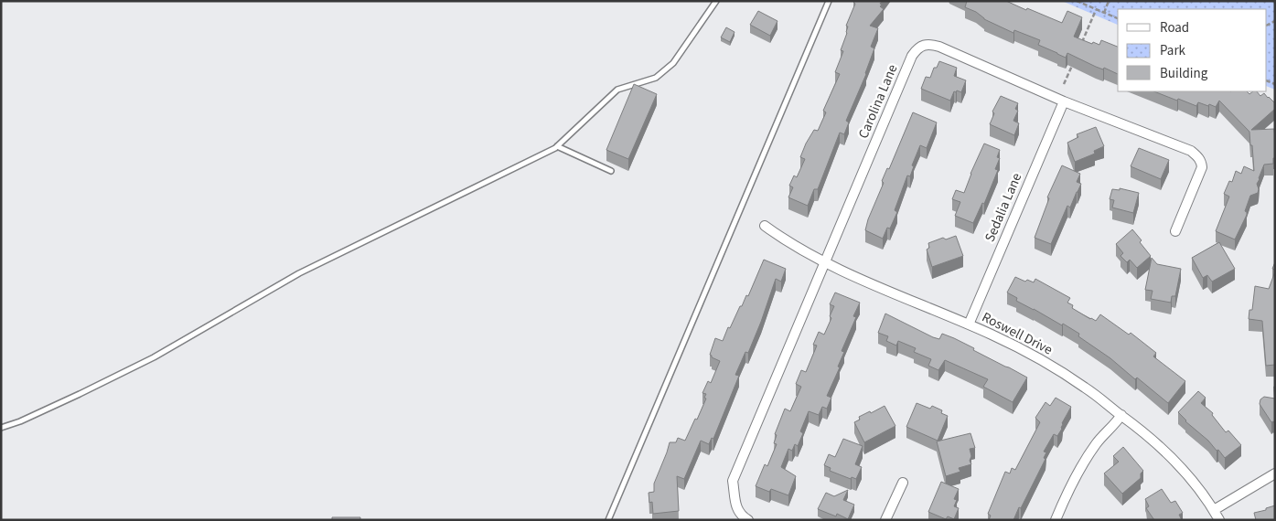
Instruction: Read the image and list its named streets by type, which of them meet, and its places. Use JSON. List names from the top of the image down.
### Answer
{
  "streets": {
    "street": ["Carolina Lane", "Sedalia Lane", "Roswell Drive"]
  },
  "crossings": [
    ["Carolina Lane", "Sedalia Lane"],
    ["Carolina Lane", "Roswell Drive"],
    ["Sedalia Lane", "Roswell Drive"]
  ],
  "legend": ["Road", "Park", "Building"]
}
